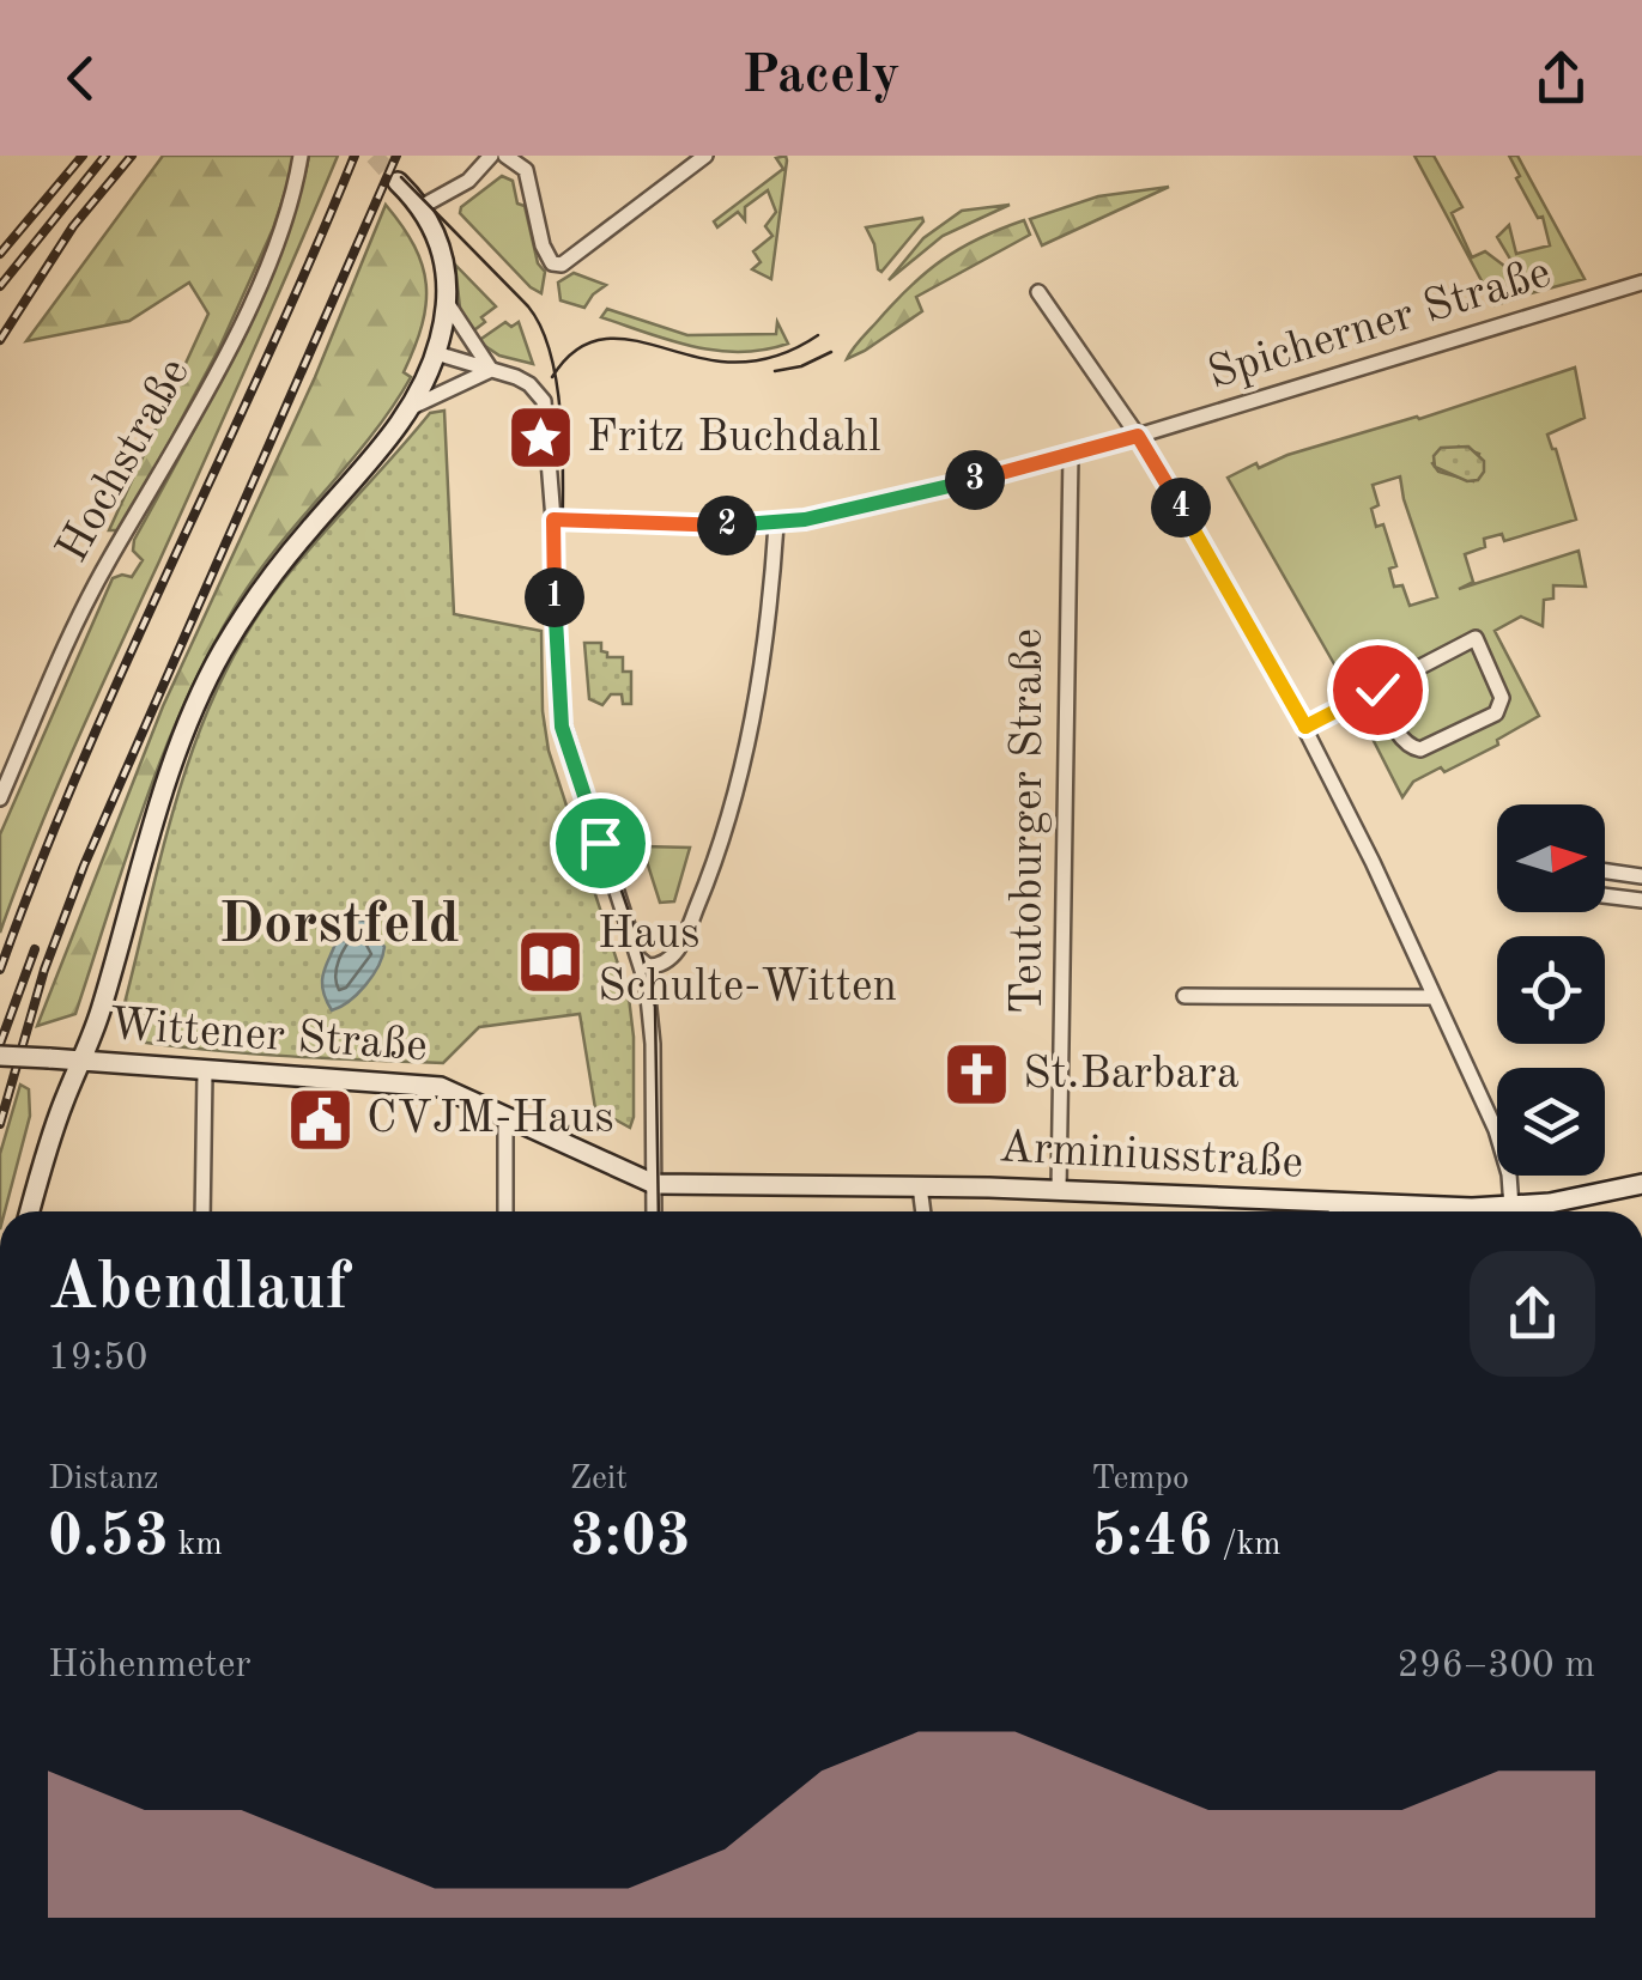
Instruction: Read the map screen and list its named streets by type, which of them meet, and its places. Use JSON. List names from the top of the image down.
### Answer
{
  "streets": {
    "main road": ["Wittener Straße", "Arminiusstraße"],
    "street": ["Spicherner Straße", "Hochstraße", "Teutoburger Straße"]
  },
  "crossings": [
    ["Spicherner Straße", "Teutoburger Straße"],
    ["Teutoburger Straße", "Arminiusstraße"],
    ["Wittener Straße", "Arminiusstraße"]
  ],
  "districts": ["Dorstfeld"],
  "places": {
    "place": ["Fritz Buchdahl"],
    "library": ["Haus Schulte-Witten"],
    "church": ["St.Barbara"],
    "public building": ["CVJM-Haus"]
  },
  "north": "right",
  "page": {
    "header": "Pacely",
    "pins": [
      "3",
      "4",
      "2",
      "1"
    ],
    "heading": ["Abendlauf", "19:50"],
    "stats": [
      ["Distanz", "0.53 km"],
      ["Zeit", "3:03"],
      ["Tempo", "5:46 /km"]
    ],
    "chart": ["Höhenmeter", "296–300 m"]
  }
}
